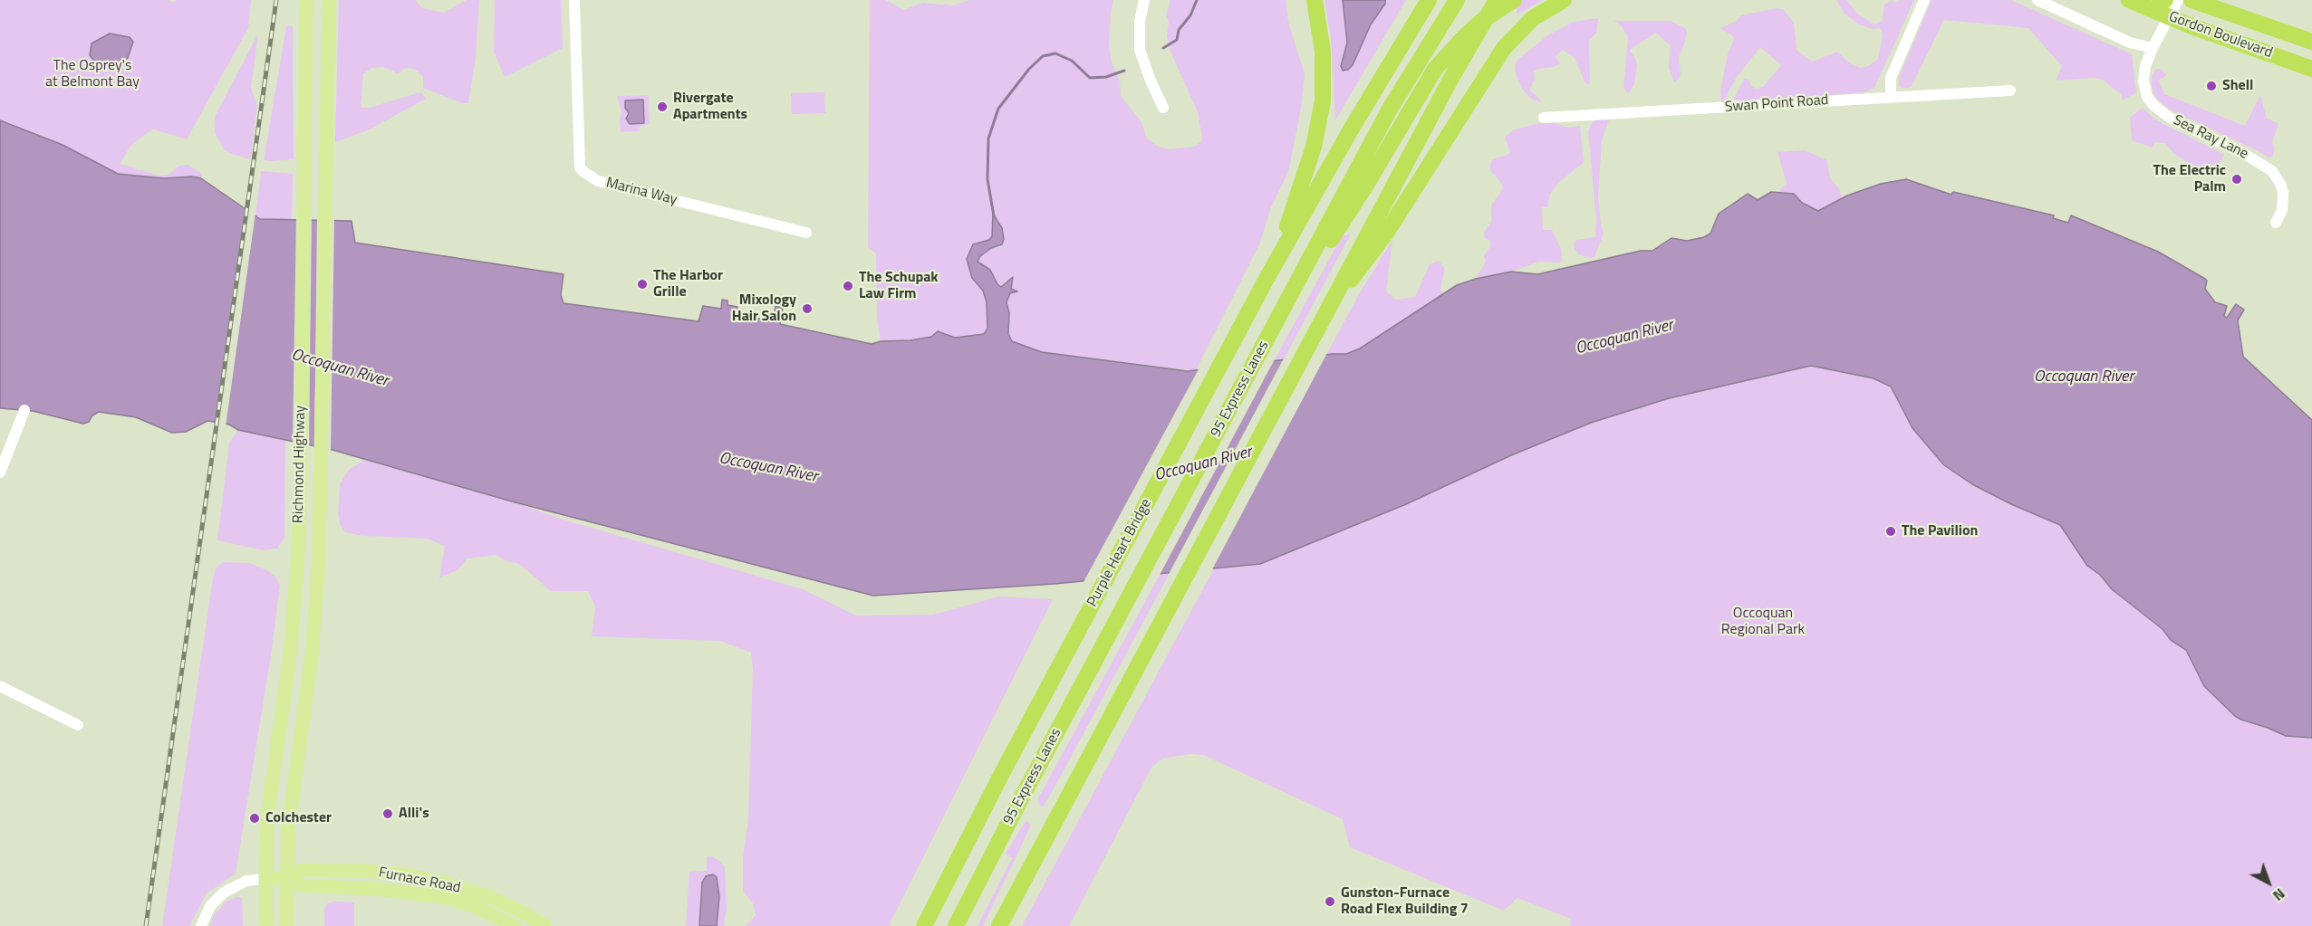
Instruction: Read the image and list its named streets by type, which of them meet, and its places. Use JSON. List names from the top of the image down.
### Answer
{
  "streets": {
    "highway": ["Gordon Boulevard", "95 Express Lanes", "Purple Heart Bridge"],
    "main road": ["Richmond Highway", "Furnace Road"],
    "street": ["Swan Point Road", "Sea Ray Lane", "Marina Way"]
  },
  "crossings": [
    ["Gordon Boulevard", "Sea Ray Lane"],
    ["Richmond Highway", "Furnace Road"]
  ],
  "water": ["Occoquan River"],
  "parks": ["The Osprey's at Belmont Bay", "Occoquan Regional Park"],
  "places": [
    "Shell",
    "Rivergate Apartments",
    "The Electric Palm",
    "The Harbor Grille",
    "The Schupak Law Firm",
    "Mixology Hair Salon",
    "The Pavilion",
    "Alli's",
    "Colchester",
    "Gunston-Furnace Road Flex Building 7"
  ],
  "north": "bottom right"
}
